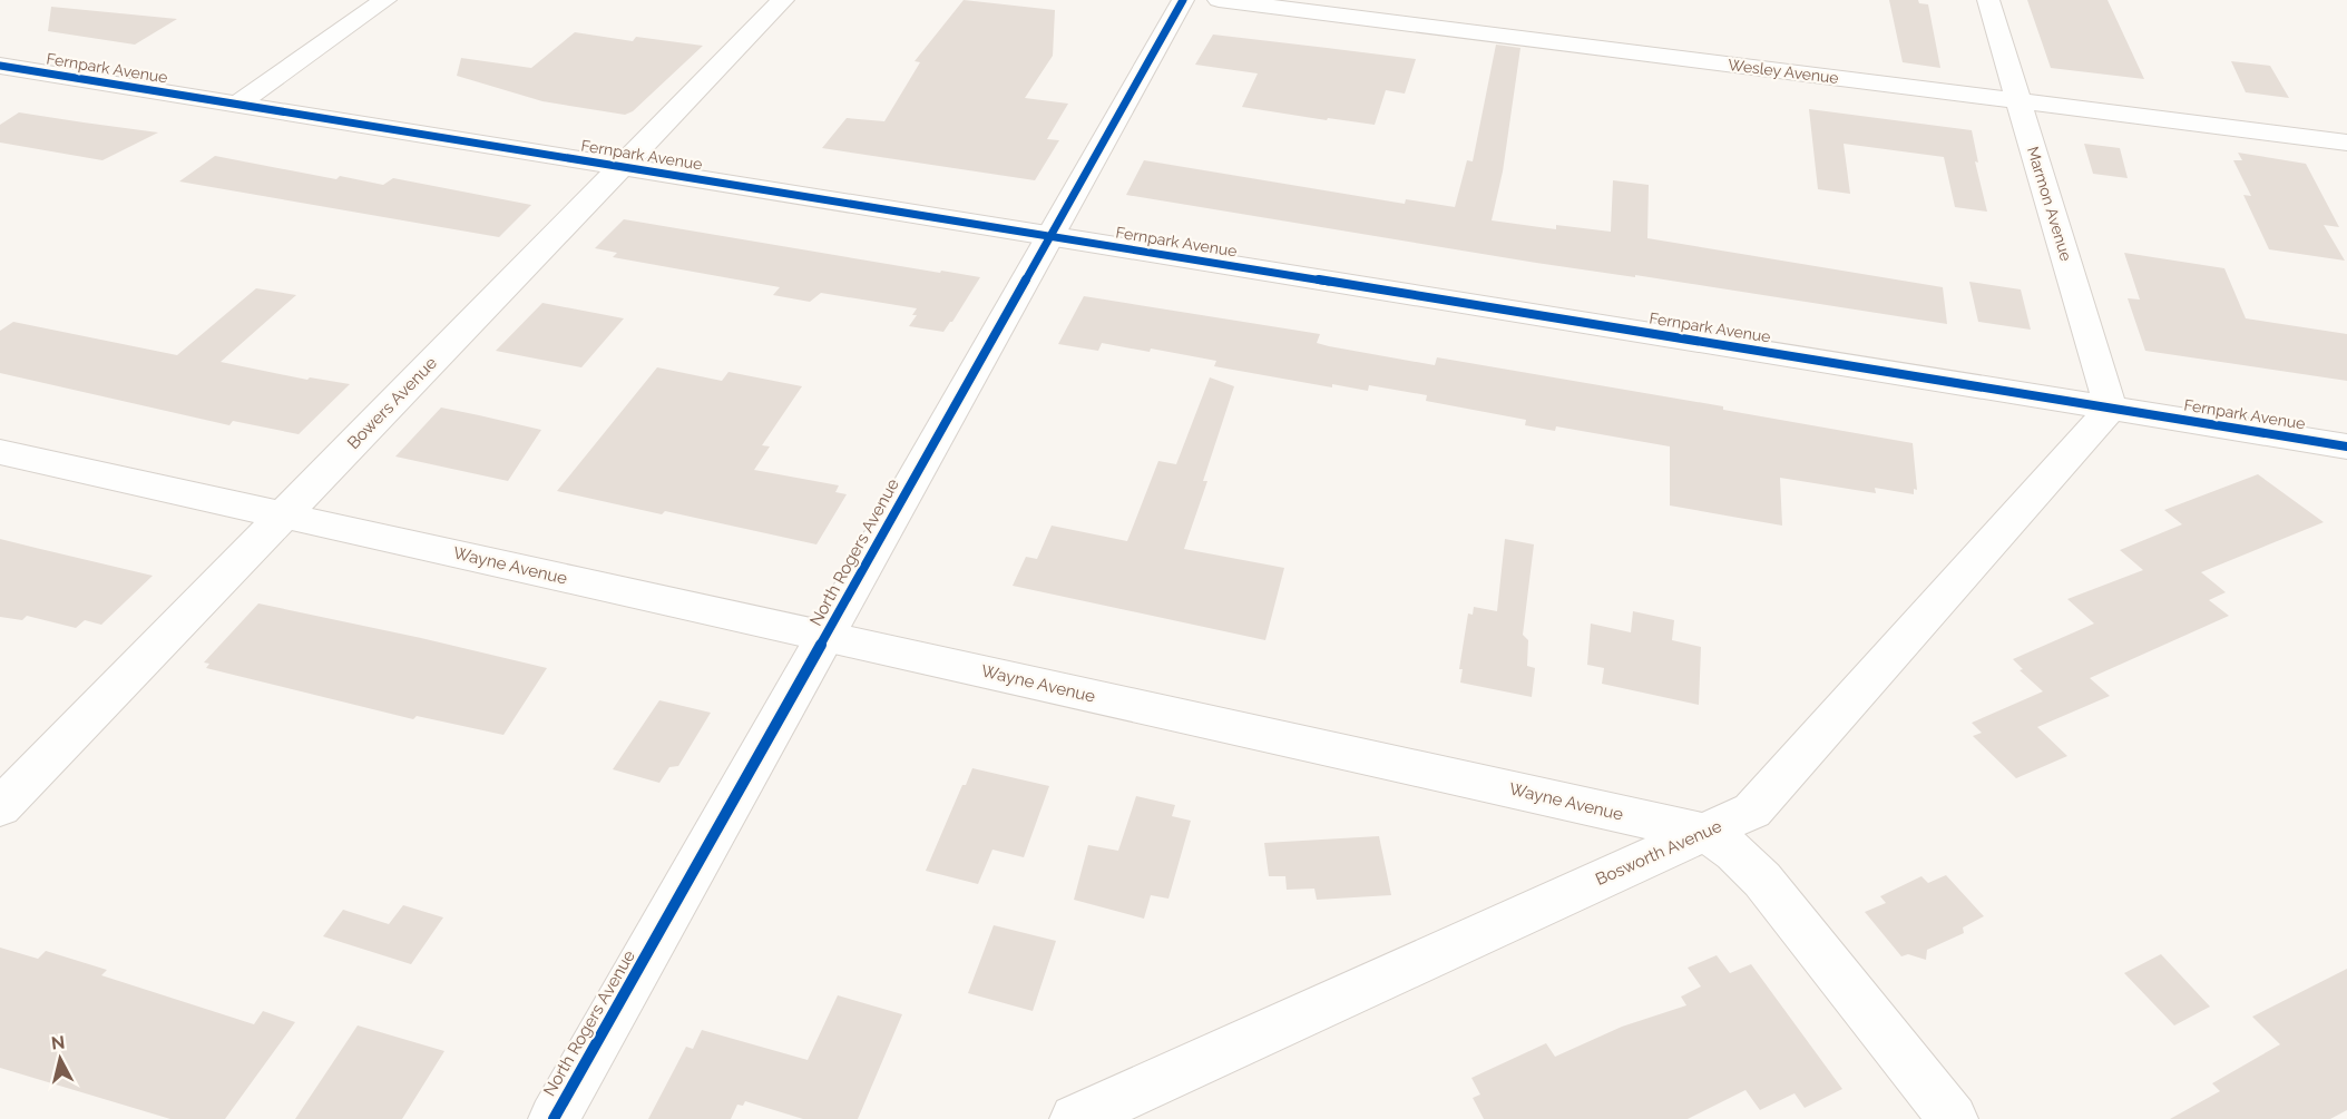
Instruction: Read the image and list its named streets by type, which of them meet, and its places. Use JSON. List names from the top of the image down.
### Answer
{
  "streets": {
    "street": [
      "Fernpark Avenue",
      "Wesley Avenue",
      "Marmon Avenue",
      "Bowers Avenue",
      "North Rogers Avenue",
      "Wayne Avenue",
      "Bosworth Avenue"
    ]
  },
  "crossings": [
    ["Fernpark Avenue", "Marmon Avenue"],
    ["Fernpark Avenue", "Bowers Avenue"],
    ["Fernpark Avenue", "North Rogers Avenue"],
    ["Fernpark Avenue", "Bosworth Avenue"],
    ["Wesley Avenue", "Marmon Avenue"],
    ["Marmon Avenue", "Bosworth Avenue"],
    ["Bowers Avenue", "Wayne Avenue"],
    ["North Rogers Avenue", "Wayne Avenue"],
    ["Wayne Avenue", "Bosworth Avenue"]
  ],
  "north": "top"
}
